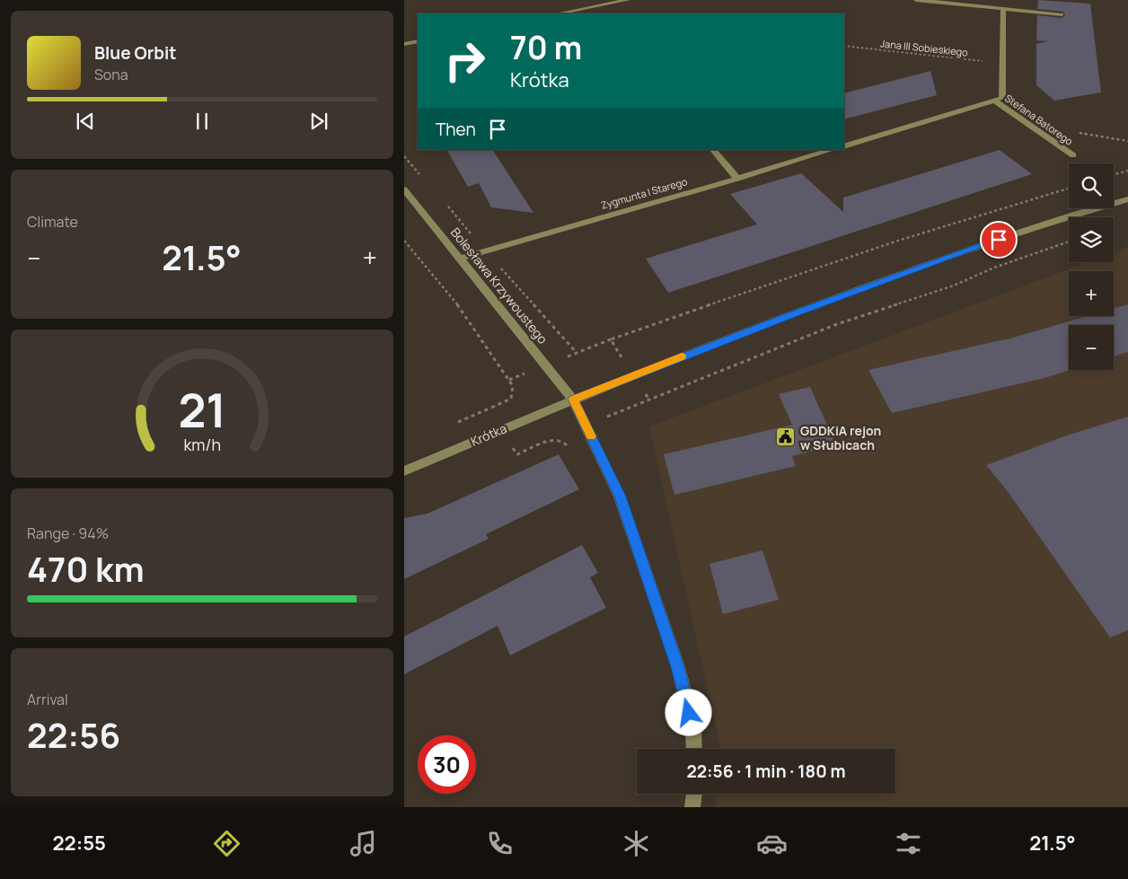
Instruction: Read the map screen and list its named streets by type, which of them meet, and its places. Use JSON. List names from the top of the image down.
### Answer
{
  "streets": {
    "street": [
      "Stefana Batorego",
      "Zygmunta I Starego",
      "Bolesława Krzywoustego",
      "Krótka"
    ],
    "path": ["Jana III Sobieskiego"]
  },
  "crossings": [
    ["Jana III Sobieskiego", "Stefana Batorego"],
    ["Zygmunta I Starego", "Bolesława Krzywoustego"],
    ["Bolesława Krzywoustego", "Krótka"]
  ],
  "places": {
    "public building": ["GDDKiA rejon w Słubicach"]
  },
  "page": {
    "turn": ["70 m", "Krótka"],
    "song": ["Blue Orbit", "Sona"],
    "then": "Then",
    "map_buttons": ["+", "−"],
    "tile": [
      "Climate",
      ["Range · 94%", "470 km"],
      ["Arrival", "22:56"]
    ],
    "heat": ["−", "21.5°", "+"],
    "limit": "30",
    "trip": "22:56 · 1 min · 180 m",
    "tabs": ["22:55", "21.5°"],
    "gauge": ["21", "km/h"]
  }
}
